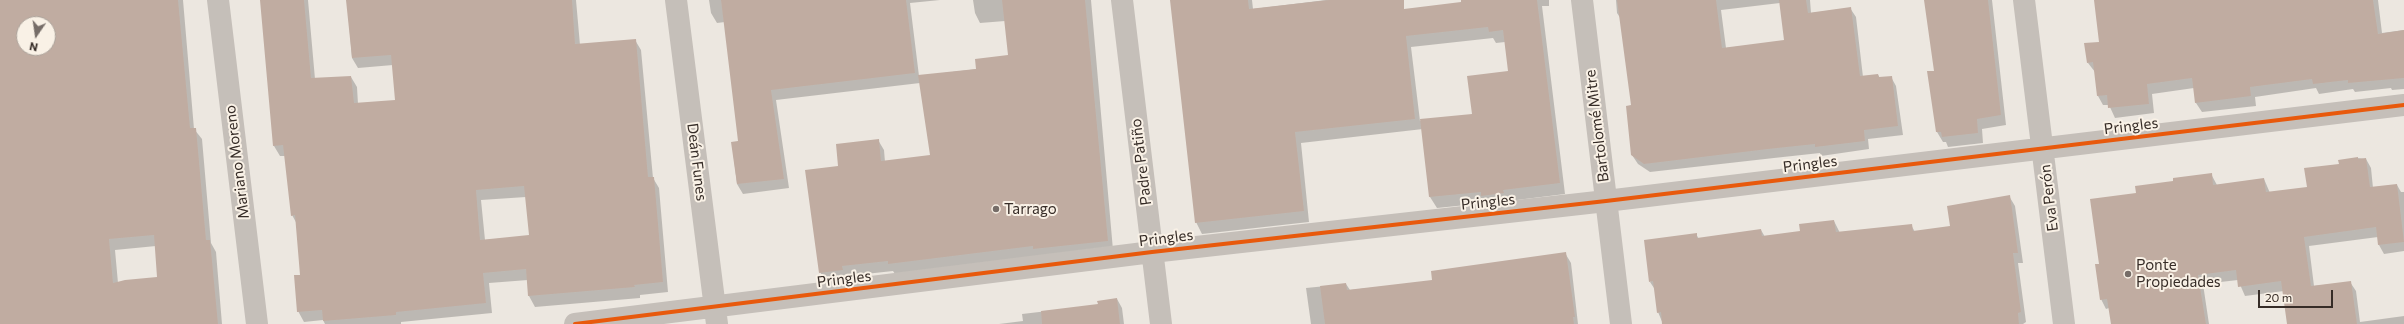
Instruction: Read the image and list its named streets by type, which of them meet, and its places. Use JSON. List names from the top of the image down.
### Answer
{
  "streets": {
    "street": [
      "Bartolomé Mitre",
      "Pringles",
      "Mariano Moreno",
      "Deán Funes",
      "Padre Patiño",
      "Eva Perón"
    ]
  },
  "crossings": [
    ["Bartolomé Mitre", "Pringles"],
    ["Pringles", "Deán Funes"],
    ["Pringles", "Padre Patiño"],
    ["Pringles", "Eva Perón"]
  ],
  "places": ["Tarrago", "Ponte Propiedades"],
  "scale_bar": "20 m",
  "north": "bottom"
}
